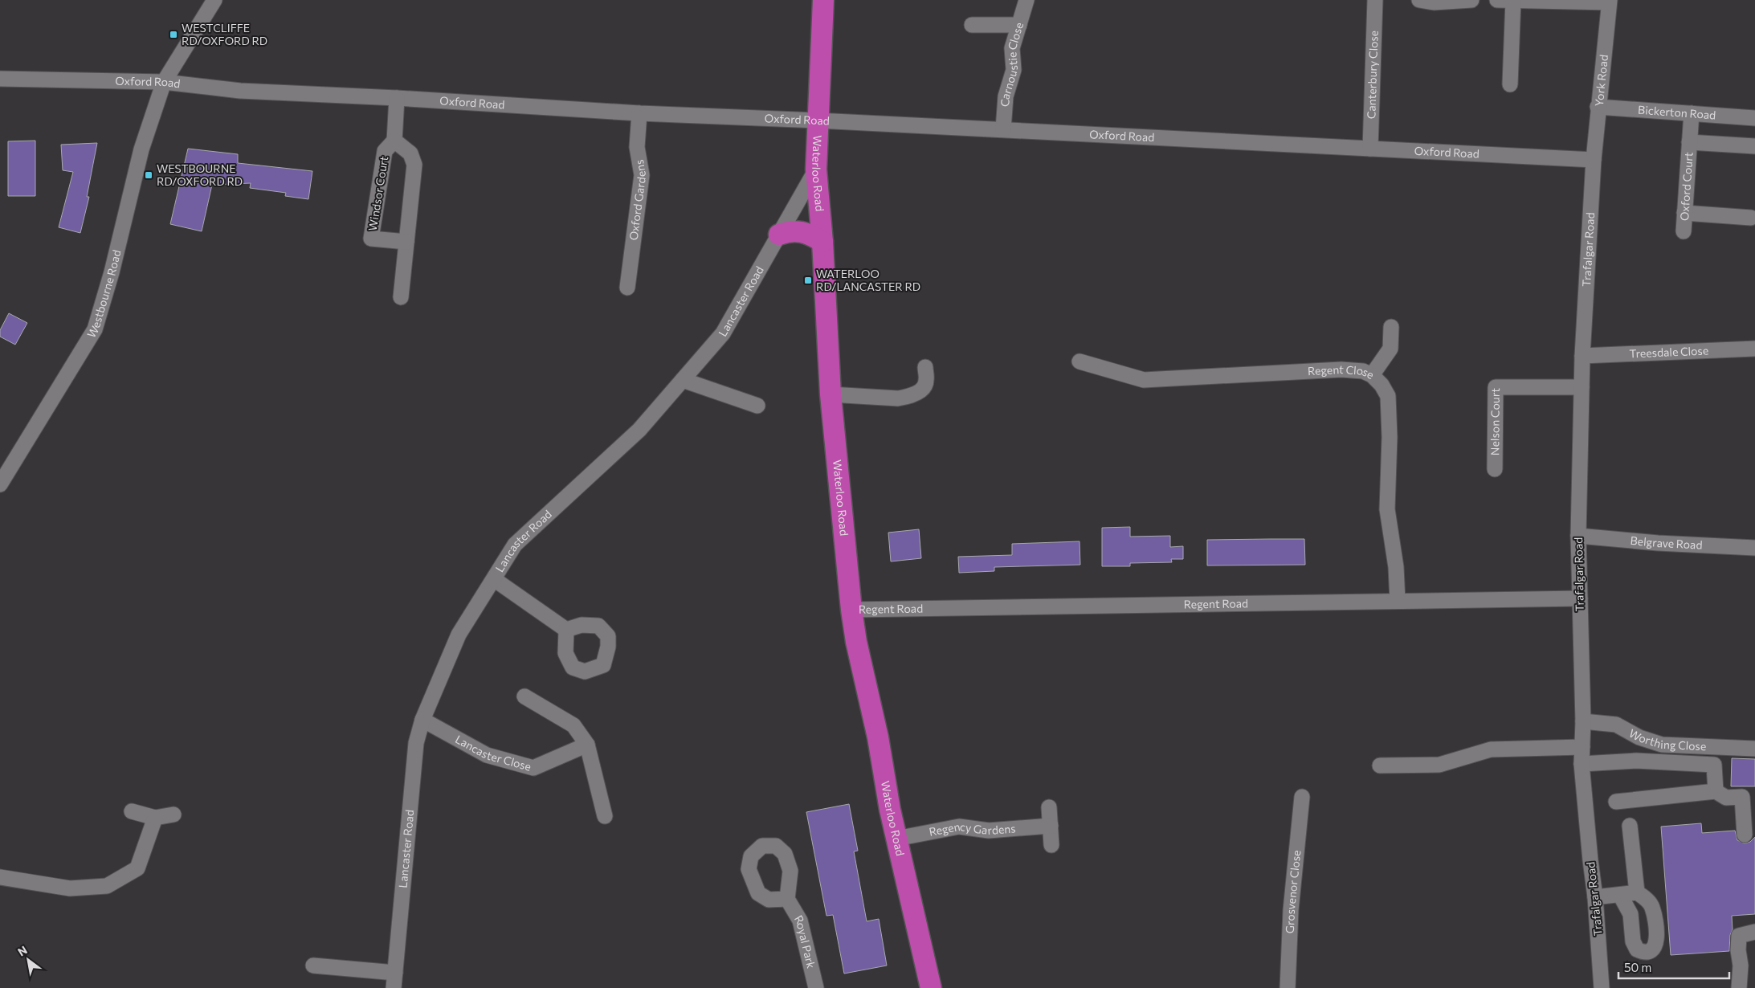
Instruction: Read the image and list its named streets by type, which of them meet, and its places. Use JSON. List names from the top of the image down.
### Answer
{
  "streets": {
    "highway": ["Waterloo Road"],
    "street": [
      "Carnoustie Close",
      "Canterbury Close",
      "York Road",
      "Oxford Road",
      "Bickerton Road",
      "Oxford Court",
      "Windsor Court",
      "Oxford Gardens",
      "Trafalgar Road",
      "Westbourne Road",
      "Lancaster Road",
      "Treesdale Close",
      "Regent Close",
      "Nelson Court",
      "Belgrave Road",
      "Regent Road",
      "Worthing Close",
      "Lancaster Close",
      "Regency Gardens",
      "Grosvenor Close",
      "Royal Park"
    ]
  },
  "crossings": [
    ["Carnoustie Close", "Oxford Road"],
    ["Canterbury Close", "Oxford Road"],
    ["York Road", "Oxford Road"],
    ["York Road", "Bickerton Road"],
    ["York Road", "Trafalgar Road"],
    ["Oxford Road", "Waterloo Road"],
    ["Oxford Road", "Windsor Court"],
    ["Oxford Road", "Oxford Gardens"],
    ["Oxford Road", "Trafalgar Road"],
    ["Oxford Road", "Westbourne Road"],
    ["Bickerton Road", "Oxford Court"],
    ["Waterloo Road", "Lancaster Road"],
    ["Waterloo Road", "Regent Road"],
    ["Waterloo Road", "Regency Gardens"],
    ["Trafalgar Road", "Treesdale Close"],
    ["Trafalgar Road", "Nelson Court"],
    ["Trafalgar Road", "Belgrave Road"],
    ["Trafalgar Road", "Regent Road"],
    ["Trafalgar Road", "Worthing Close"],
    ["Lancaster Road", "Lancaster Close"],
    ["Regent Close", "Regent Road"]
  ],
  "places": {
    "transit": ["WESTCLIFFE RD/OXFORD RD", "WESTBOURNE RD/OXFORD RD", "WATERLOO RD/LANCASTER RD"]
  },
  "scale_bar": "50 m",
  "north": "top left"
}
